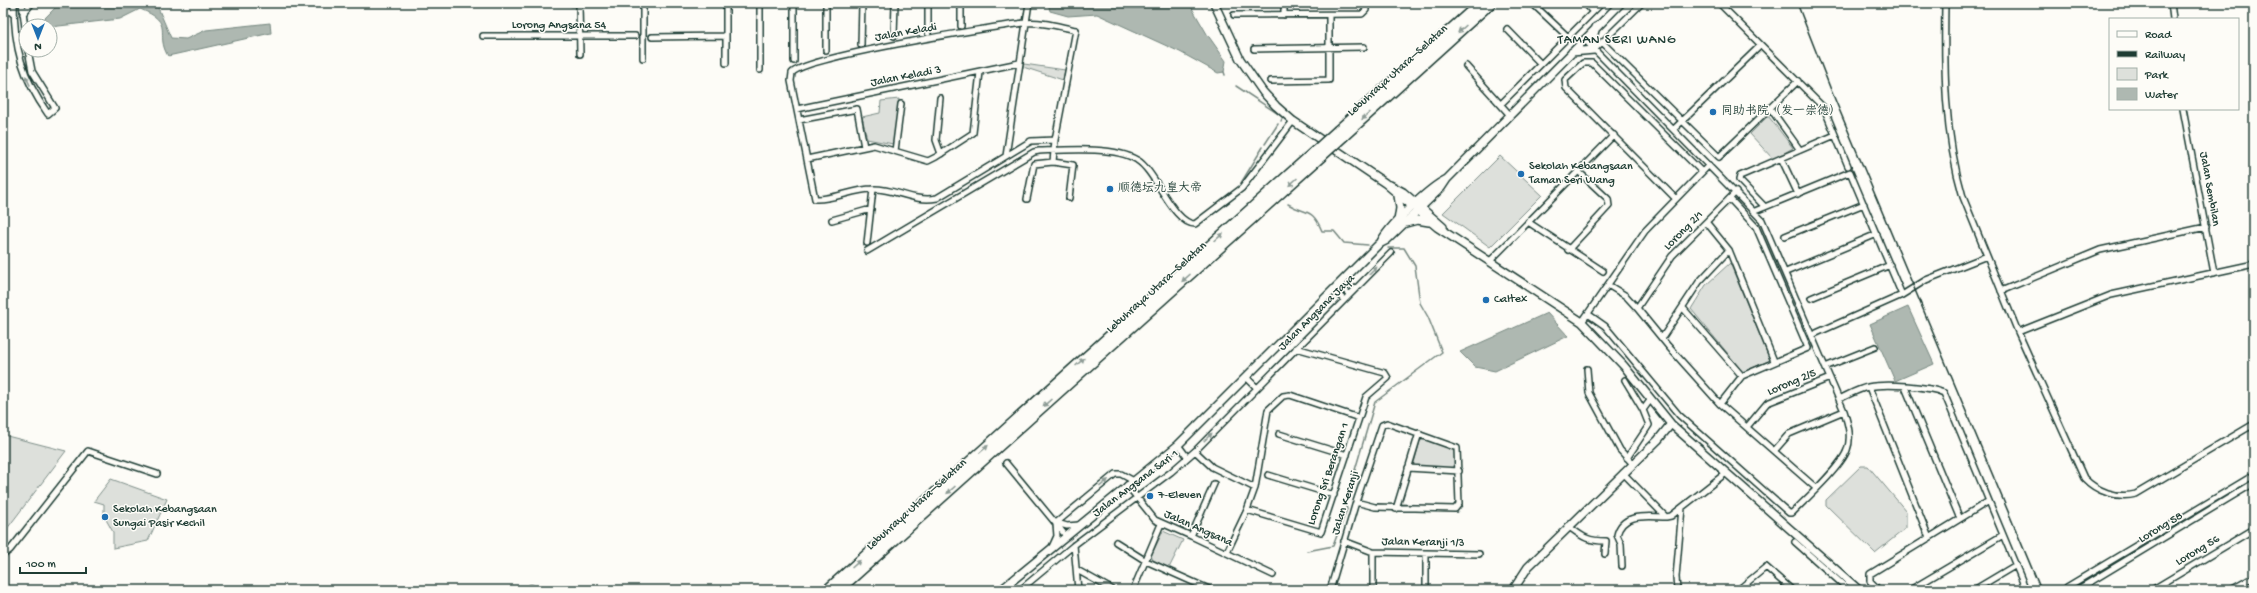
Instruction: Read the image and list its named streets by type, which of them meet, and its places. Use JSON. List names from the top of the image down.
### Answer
{
  "streets": {
    "highway": ["Lebuhraya Utara–Selatan"],
    "street": [
      "Lorong Angsana 54",
      "Jalan Keladi",
      "Jalan Keladi 3",
      "Jalan Sembilan",
      "Lorong 2/1",
      "Jalan Angsana Jaya",
      "Lorong 2/5",
      "Lorong Sri Berangan 1",
      "Jalan Angsana Sari 1",
      "Jalan Keranji",
      "Lorong 58",
      "Jalan Angsana",
      "Jalan Keranji 1/3",
      "Lorong 56"
    ]
  },
  "crossings": [
    ["Jalan Keladi", "Jalan Keladi 3"],
    ["Jalan Angsana Jaya", "Lorong Sri Berangan 1"],
    ["Jalan Angsana Jaya", "Jalan Angsana Sari 1"],
    ["Jalan Angsana Sari 1", "Jalan Angsana"],
    ["Jalan Keranji", "Jalan Keranji 1/3"]
  ],
  "districts": ["TAMAN SERI WANG"],
  "places": [
    "同助书院（发一崇德）",
    "Sekolah Kebangsaan Taman Seri Wang",
    "顺德坛九皇大帝",
    "Caltex",
    "7-Eleven",
    "Sekolah Kebangsaan Sungai Pasir Kechil"
  ],
  "legend": [
    "Road",
    "Railway",
    "Park",
    "Water"
  ],
  "scale_bar": "100 m",
  "north": "bottom"
}
